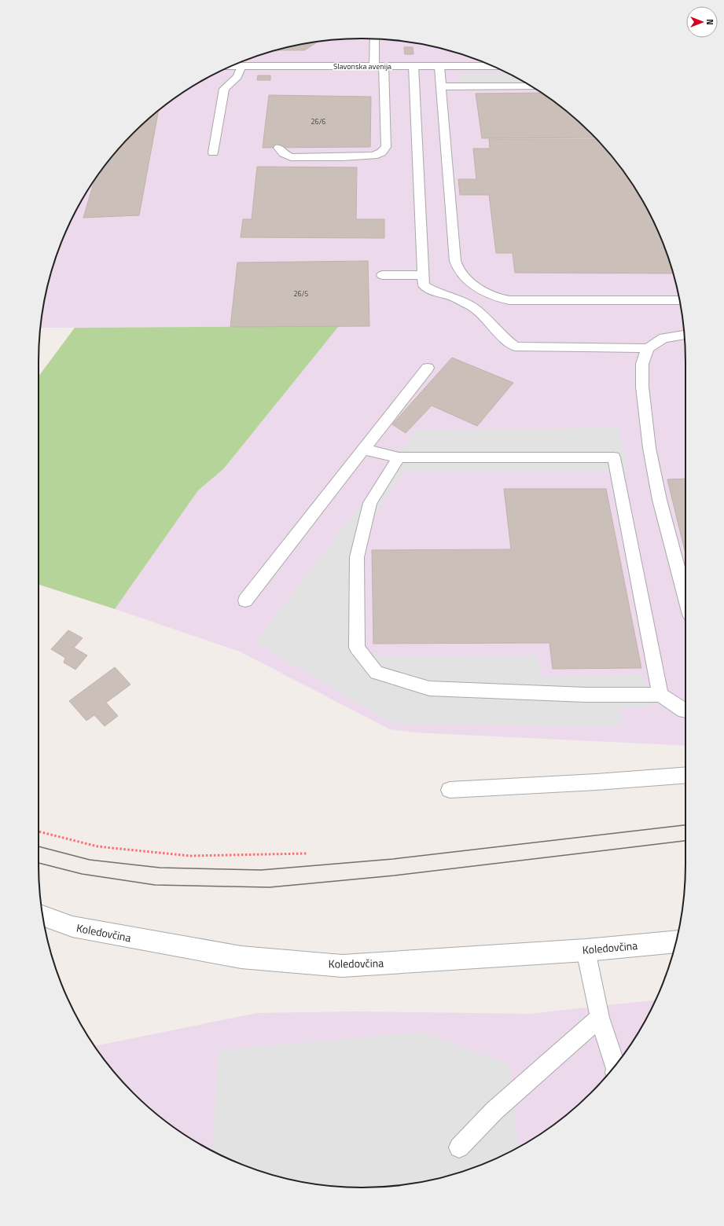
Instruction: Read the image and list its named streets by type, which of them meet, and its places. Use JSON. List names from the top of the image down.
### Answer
{
  "streets": {
    "street": ["Slavonska avenija", "Koledovčina"]
  },
  "house_numbers": ["26/6", "26/5"],
  "north": "right"
}
